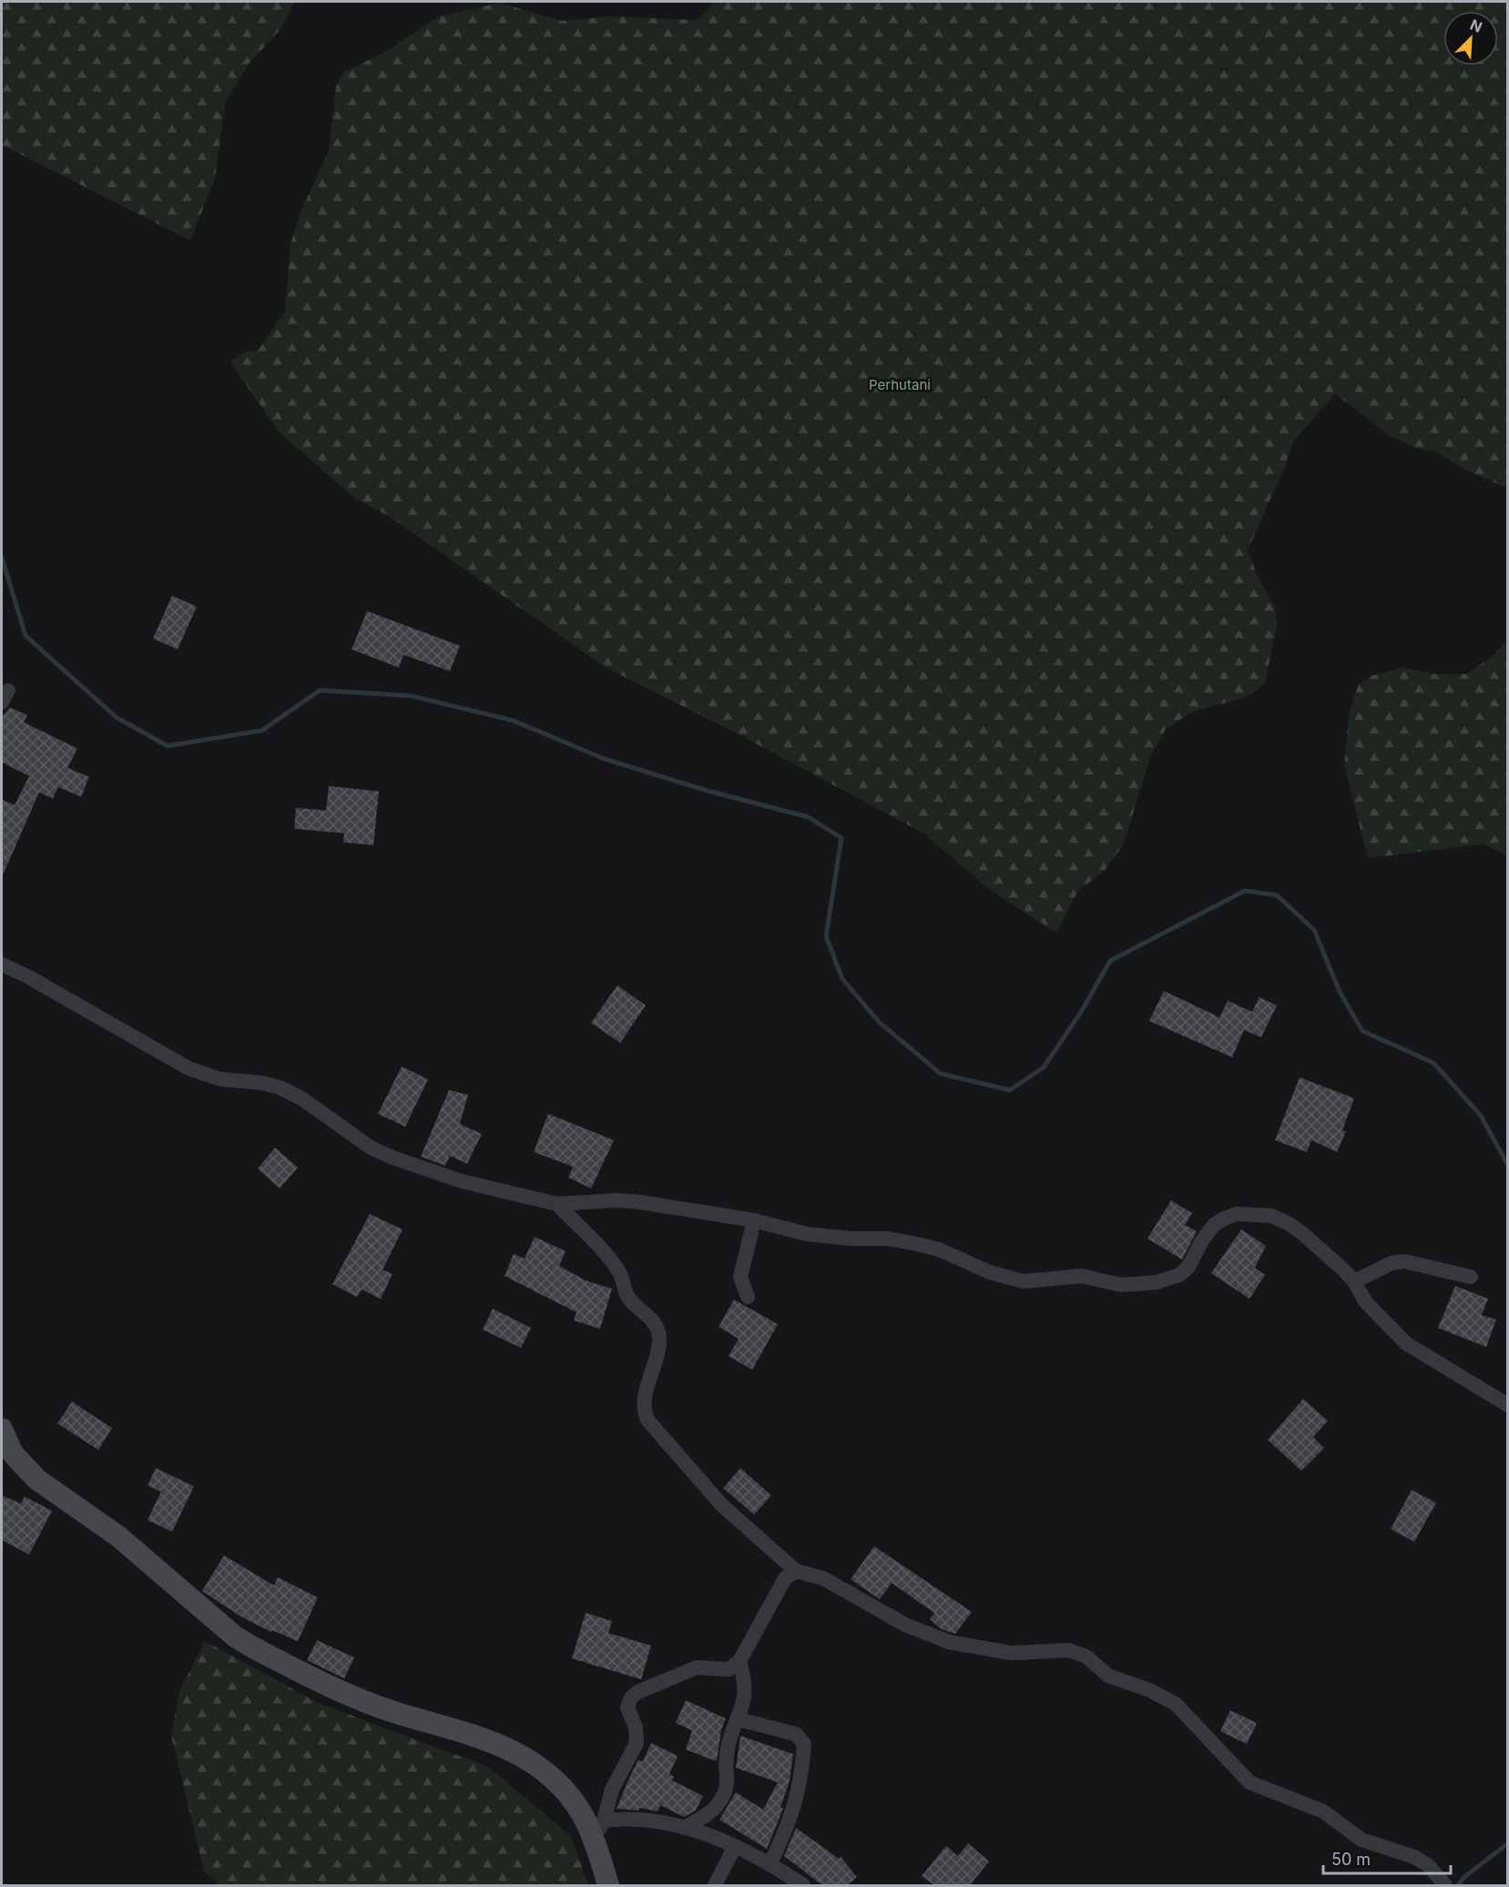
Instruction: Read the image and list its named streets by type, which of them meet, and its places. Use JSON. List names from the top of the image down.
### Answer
{
  "parks": ["Perhutani"],
  "scale_bar": "50 m",
  "north": "top right"
}
